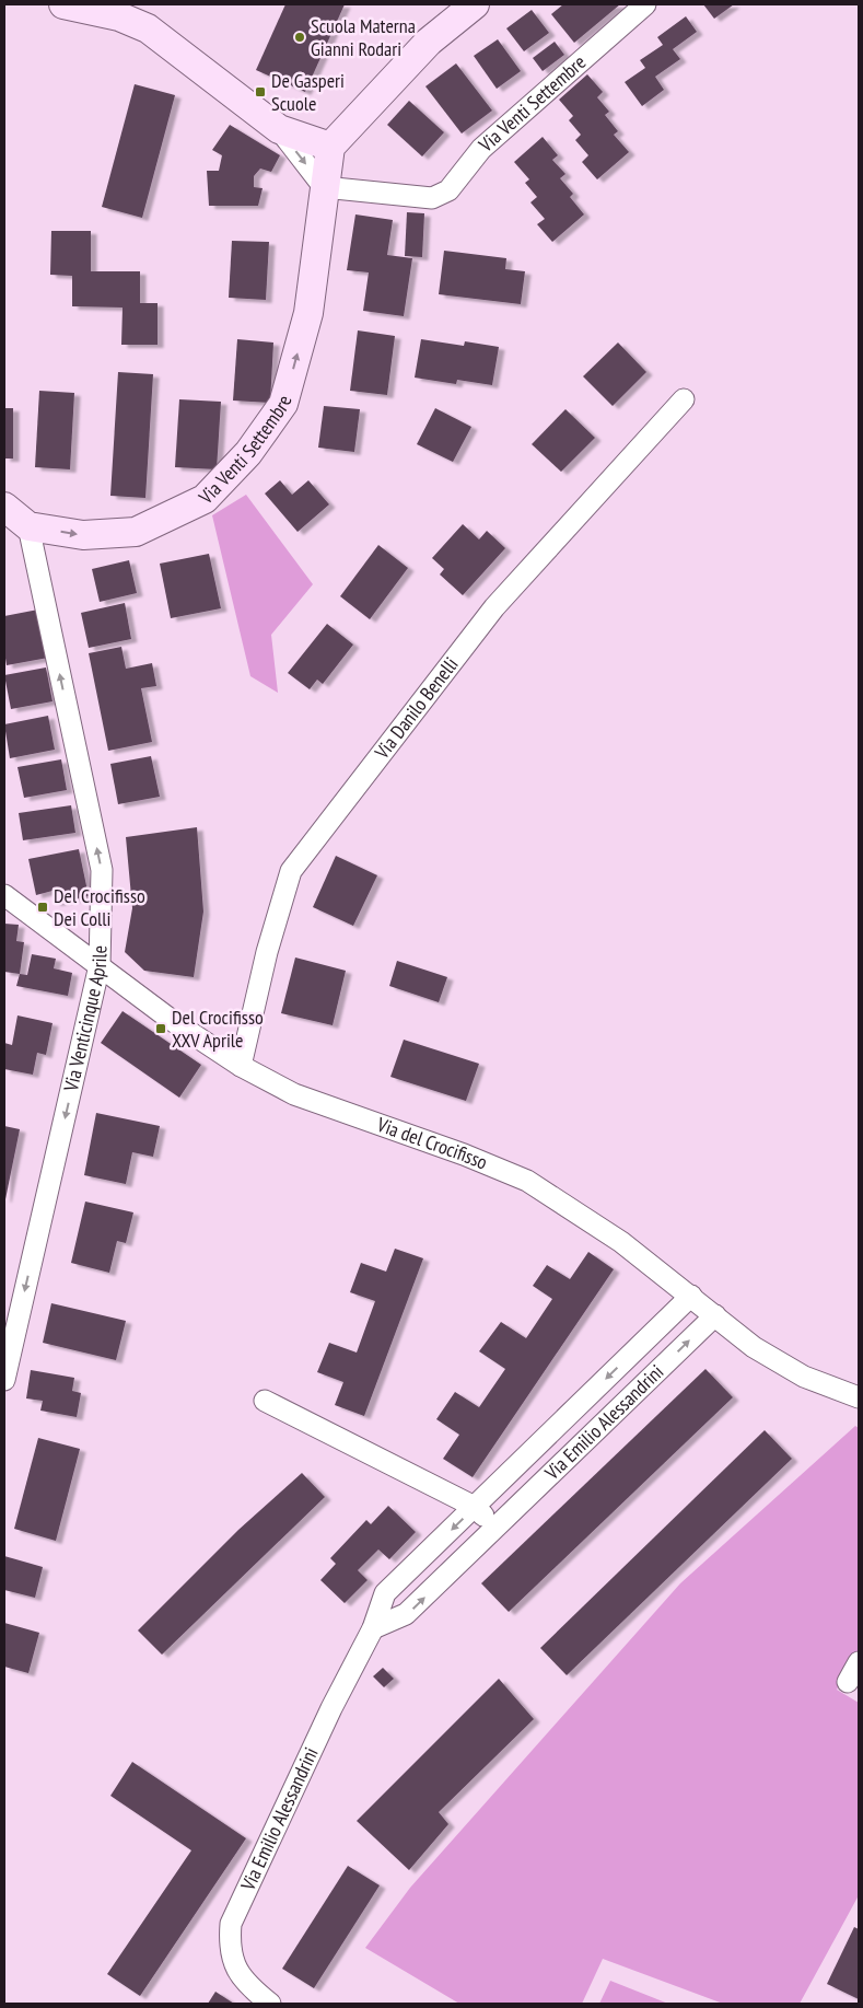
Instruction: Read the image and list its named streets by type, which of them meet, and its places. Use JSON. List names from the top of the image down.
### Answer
{
  "streets": {
    "main road": ["Via Venti Settembre"],
    "street": [
      "Via Danilo Benelli",
      "Via Venticinque Aprile",
      "Via del Crocifisso",
      "Via Emilio Alessandrini"
    ]
  },
  "crossings": [
    ["Via Venti Settembre", "Via Venticinque Aprile"],
    ["Via Danilo Benelli", "Via del Crocifisso"],
    ["Via Venticinque Aprile", "Via del Crocifisso"],
    ["Via del Crocifisso", "Via Emilio Alessandrini"]
  ],
  "one_way": ["Via Venti Settembre"],
  "places": {
    "other": ["Scuola Materna Gianni Rodari"],
    "transit": ["De Gasperi Scuole", "Del Crocifisso Dei Colli", "Del Crocifisso XXV Aprile"]
  }
}
